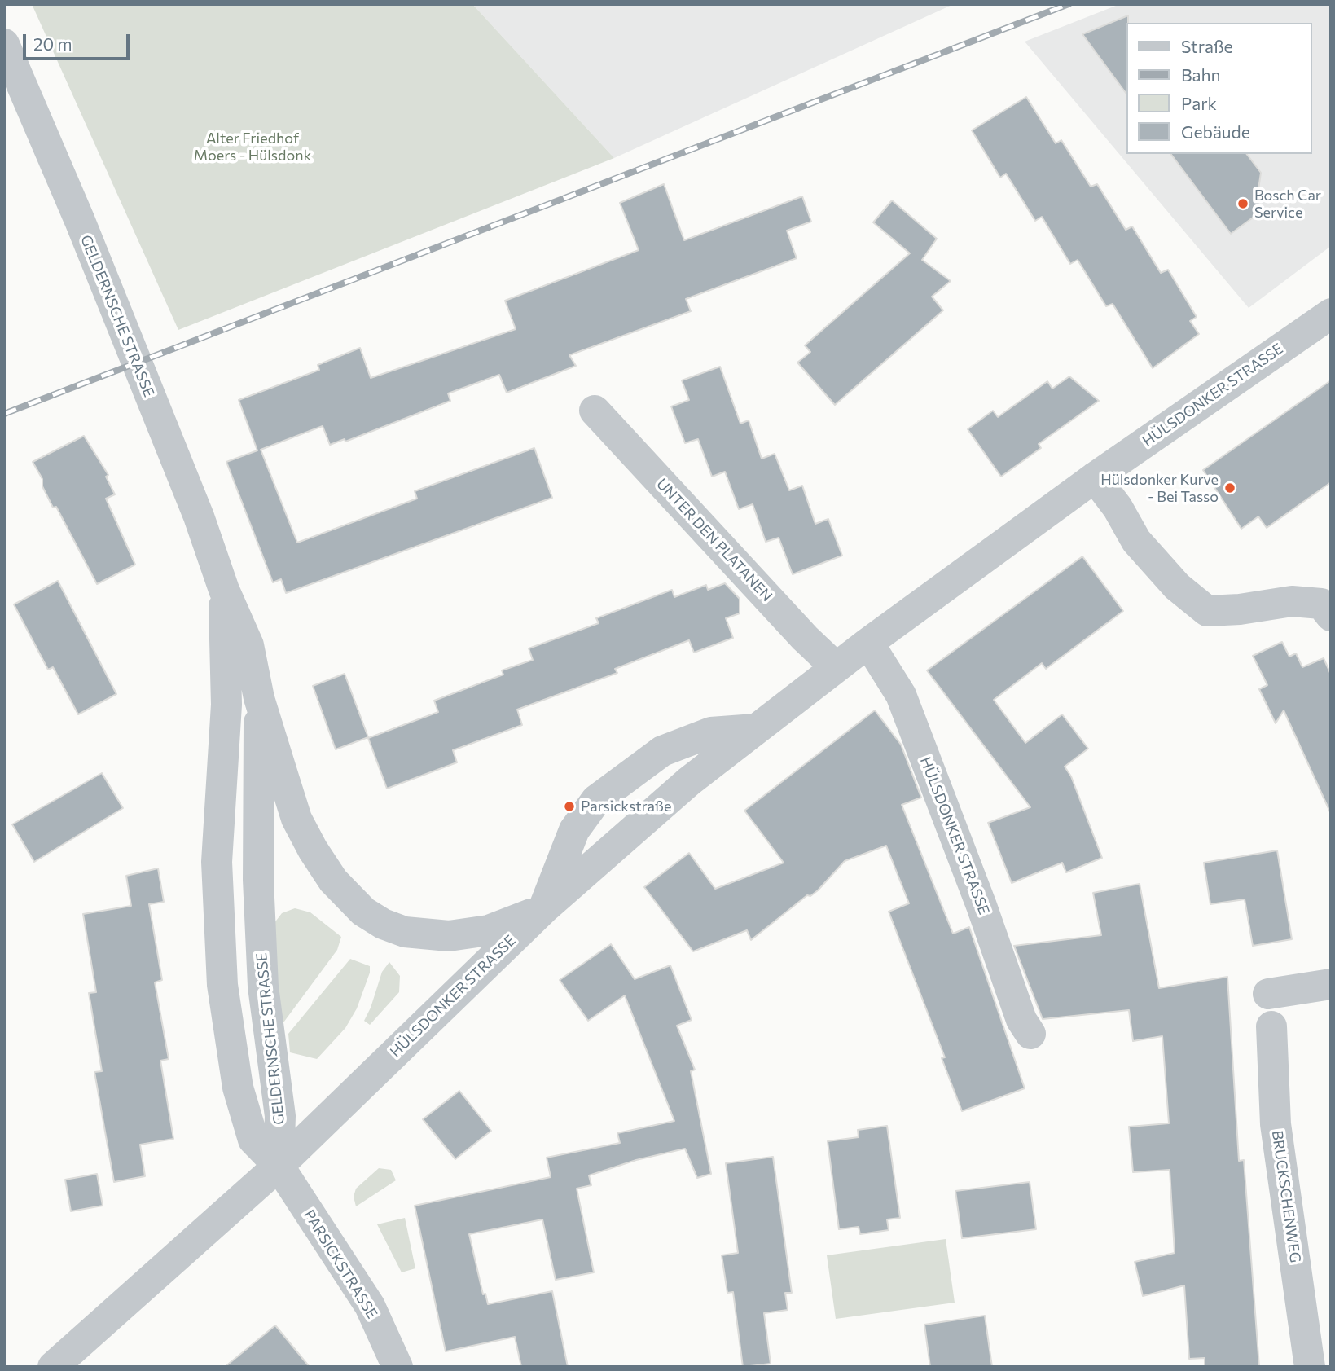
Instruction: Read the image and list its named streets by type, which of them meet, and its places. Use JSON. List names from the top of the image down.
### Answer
{
  "streets": {
    "street": [
      "GELDERNSCHE STRASSE",
      "HÜLSDONKER STRASSE",
      "UNTER DEN PLATANEN",
      "BRUCKSCHENWEG",
      "PARSICKSTRASSE"
    ]
  },
  "crossings": [
    ["GELDERNSCHE STRASSE", "HÜLSDONKER STRASSE"],
    ["GELDERNSCHE STRASSE", "PARSICKSTRASSE"],
    ["HÜLSDONKER STRASSE", "UNTER DEN PLATANEN"],
    ["HÜLSDONKER STRASSE", "PARSICKSTRASSE"]
  ],
  "parks": ["Alter Friedhof Moers - Hülsdonk"],
  "places": ["Bosch Car Service", "Hülsdonker Kurve - Bei Tasso", "Parsickstraße"],
  "legend": [
    "Straße",
    "Bahn",
    "Park",
    "Gebäude"
  ],
  "scale_bar": "20 m"
}
